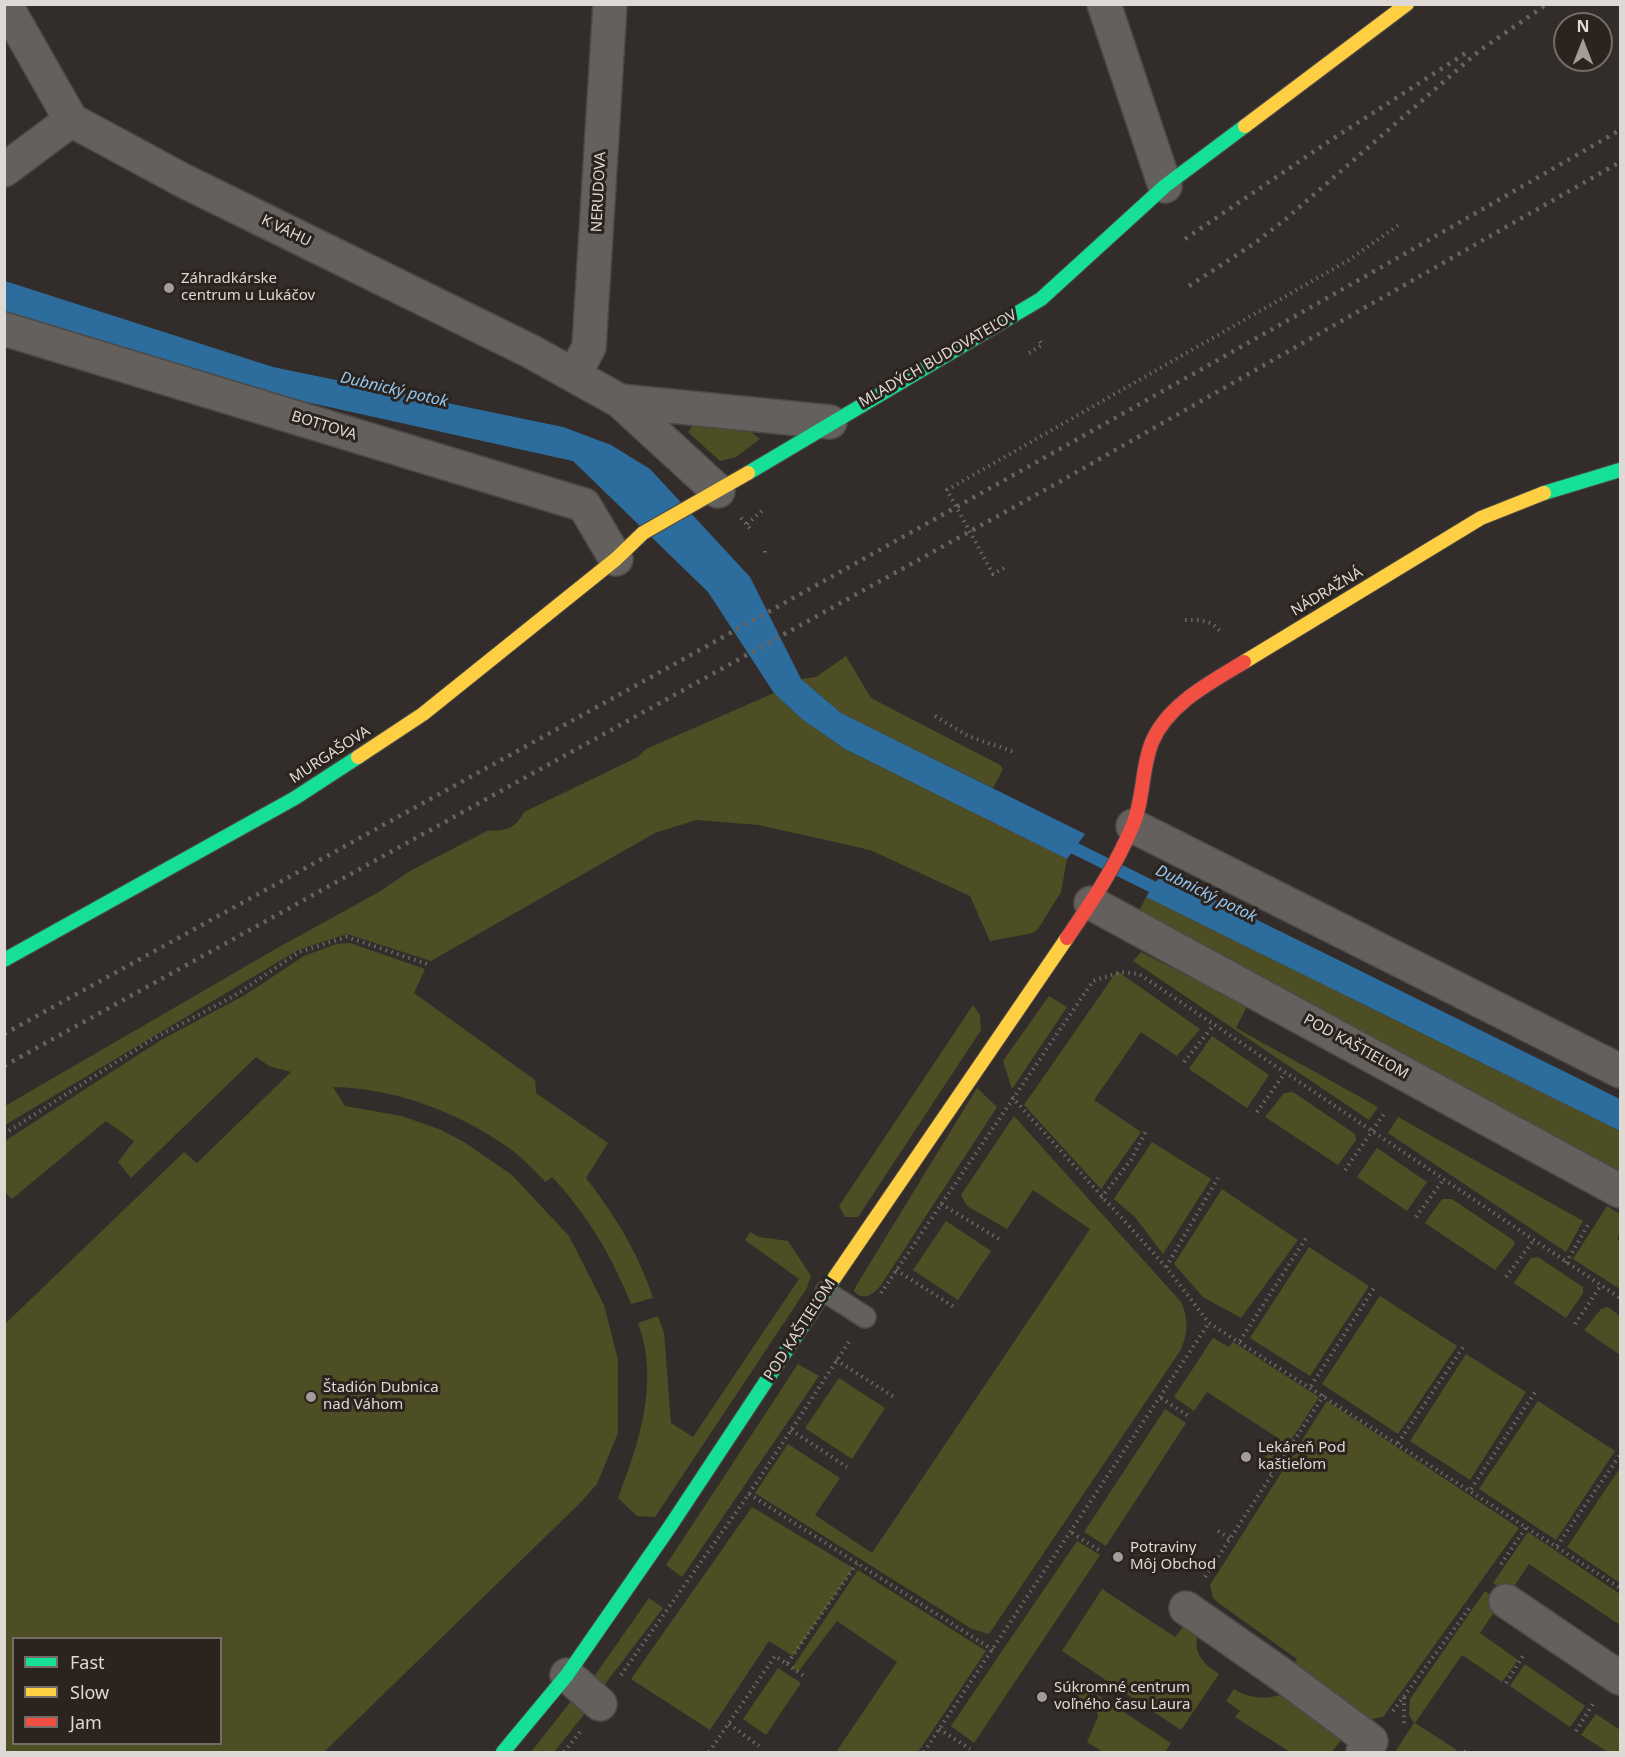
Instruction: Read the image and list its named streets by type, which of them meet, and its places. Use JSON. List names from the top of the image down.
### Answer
{
  "streets": {
    "street": [
      "NERUDOVA",
      "K VÁHU",
      "MLADÝCH BUDOVATEĽOV",
      "BOTTOVA",
      "NÁDRAŽNÁ",
      "MURGAŠOVA",
      "POD KAŠTIEĽOM"
    ]
  },
  "crossings": [
    ["NERUDOVA", "K VÁHU"],
    ["MLADÝCH BUDOVATEĽOV", "MURGAŠOVA"],
    ["BOTTOVA", "MURGAŠOVA"],
    ["NÁDRAŽNÁ", "POD KAŠTIEĽOM"]
  ],
  "water": ["Dubnický potok"],
  "places": [
    "Záhradkárske centrum u Lukáčov",
    "Štadión Dubnica nad Váhom",
    "Lekáreň Pod kaštieľom",
    "Potraviny Môj Obchod",
    "Súkromné centrum voľného času Laura"
  ],
  "legend": ["Fast", "Slow", "Jam"],
  "north": "top"
}
